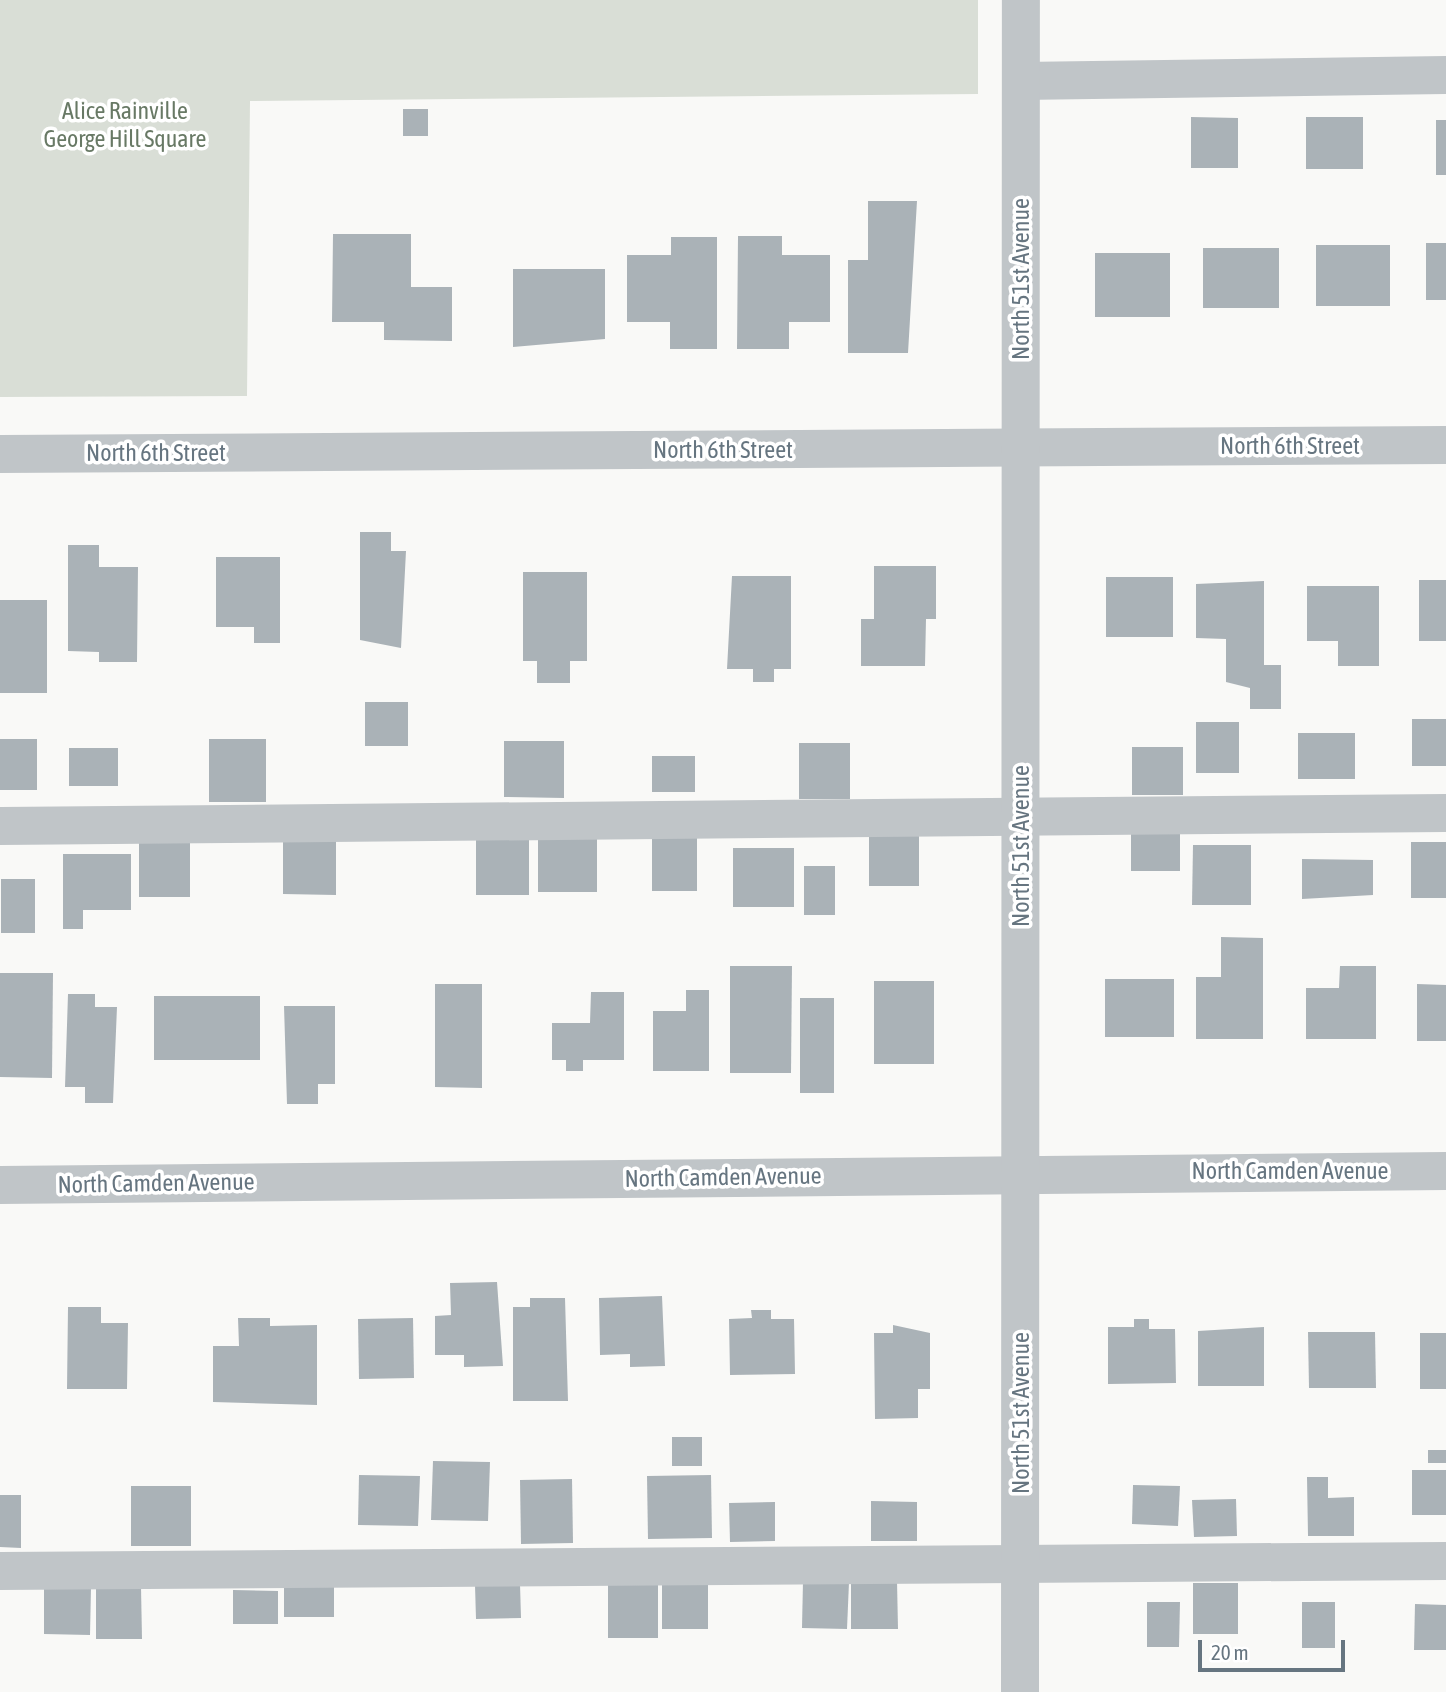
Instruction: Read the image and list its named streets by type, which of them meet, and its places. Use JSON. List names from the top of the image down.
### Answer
{
  "streets": {
    "street": ["North 51st Avenue", "North 6th Street", "North Camden Avenue"]
  },
  "crossings": [
    ["North 51st Avenue", "North 6th Street"],
    ["North 51st Avenue", "North Camden Avenue"]
  ],
  "parks": ["Alice Rainville George Hill Square"],
  "scale_bar": "20 m"
}
